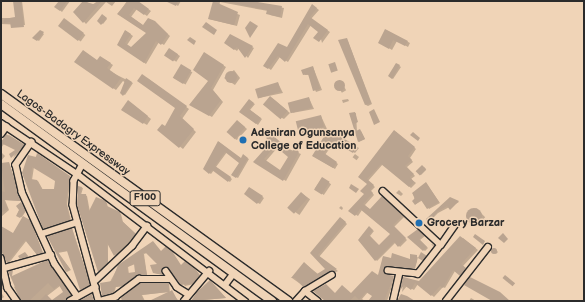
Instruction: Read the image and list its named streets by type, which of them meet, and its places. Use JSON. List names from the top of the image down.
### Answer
{
  "streets": {
    "highway": ["Lagos-Badagry Expressway", "F100"]
  },
  "places": ["Adeniran Ogunsanya College of Education", "Grocery Barzar"]
}
